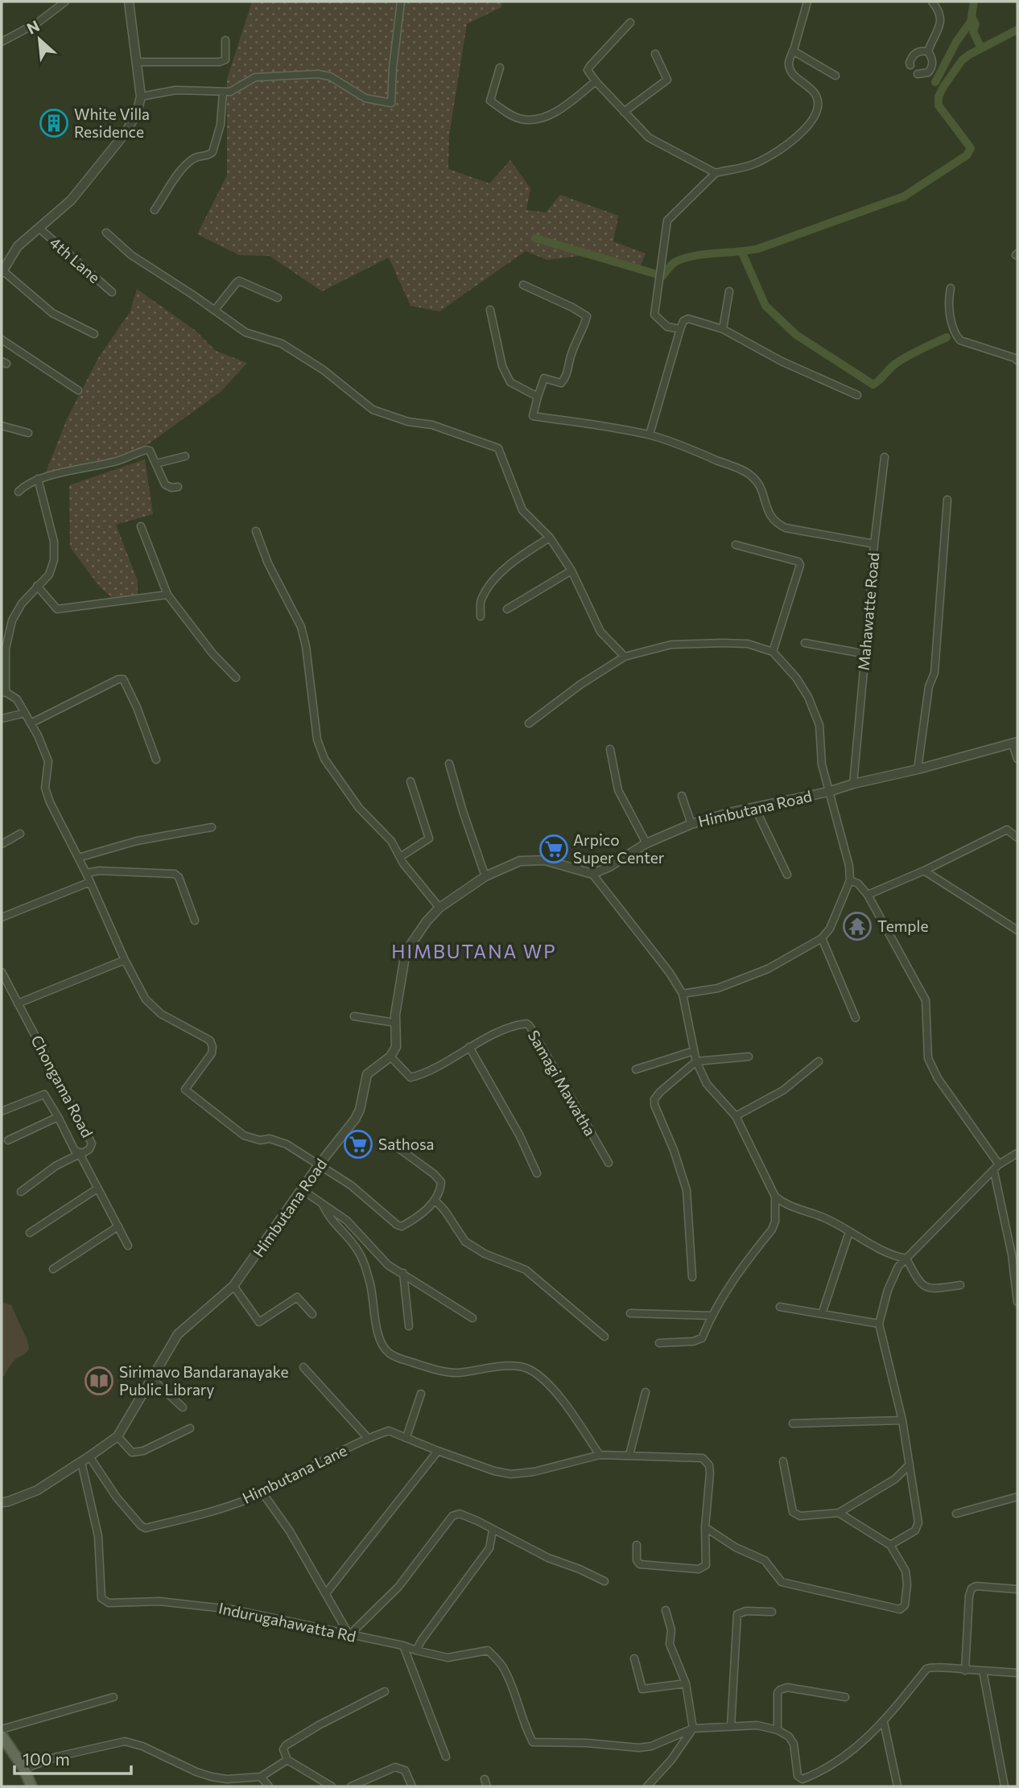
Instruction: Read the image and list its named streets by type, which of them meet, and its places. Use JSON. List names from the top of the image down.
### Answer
{
  "streets": {
    "street": [
      "4th Lane",
      "Mahawatte Road",
      "Himbutana Road",
      "Samagi Mawatha",
      "Chongama Road",
      "Himbutana Lane",
      "Indurugahawatta Rd"
    ]
  },
  "crossings": [
    ["Mahawatte Road", "Himbutana Road"],
    ["Himbutana Road", "Samagi Mawatha"],
    ["Himbutana Road", "Himbutana Lane"],
    ["Himbutana Road", "Indurugahawatta Rd"],
    ["Himbutana Lane", "Indurugahawatta Rd"]
  ],
  "districts": ["HIMBUTANA WP"],
  "places": {
    "building": ["White Villa Residence"],
    "supermarket": ["Arpico Super Center", "Sathosa"],
    "temple": ["Temple"],
    "library": ["Sirimavo Bandaranayake Public Library"]
  },
  "scale_bar": "100 m",
  "north": "top left"
}
